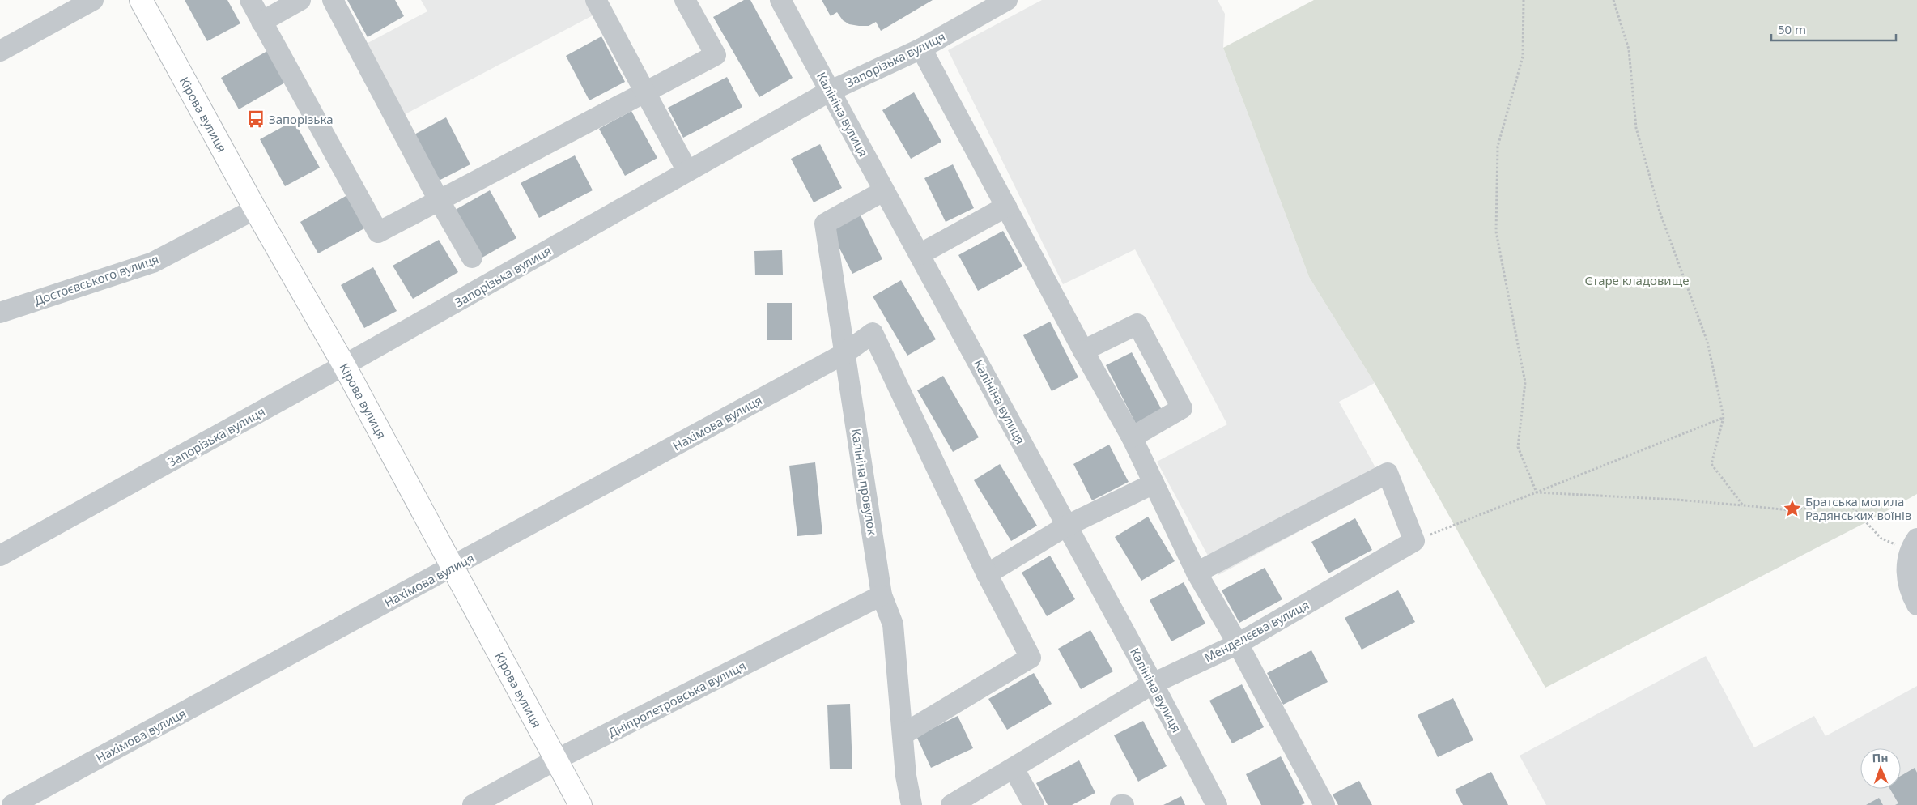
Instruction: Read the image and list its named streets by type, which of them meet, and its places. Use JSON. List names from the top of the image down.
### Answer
{
  "streets": {
    "main road": ["Кірова вулиця"],
    "street": [
      "Запорізька вулиця",
      "Калініна вулиця",
      "Достоєвського вулиця",
      "Нахімова вулиця",
      "Калініна провулок",
      "Менделєєва вулиця",
      "Дніпропетровська вулиця"
    ]
  },
  "crossings": [
    ["Запорізька вулиця", "Кірова вулиця"],
    ["Запорізька вулиця", "Калініна вулиця"],
    ["Кірова вулиця", "Достоєвського вулиця"],
    ["Кірова вулиця", "Нахімова вулиця"],
    ["Кірова вулиця", "Дніпропетровська вулиця"],
    ["Калініна вулиця", "Калініна провулок"],
    ["Калініна вулиця", "Менделєєва вулиця"],
    ["Нахімова вулиця", "Калініна провулок"],
    ["Калініна провулок", "Дніпропетровська вулиця"]
  ],
  "parks": ["Старе кладовище"],
  "places": {
    "bus stop": ["Запорізька"],
    "place": ["Братська могила Радянських воїнів"]
  },
  "scale_bar": "50 m",
  "north": "top"
}
